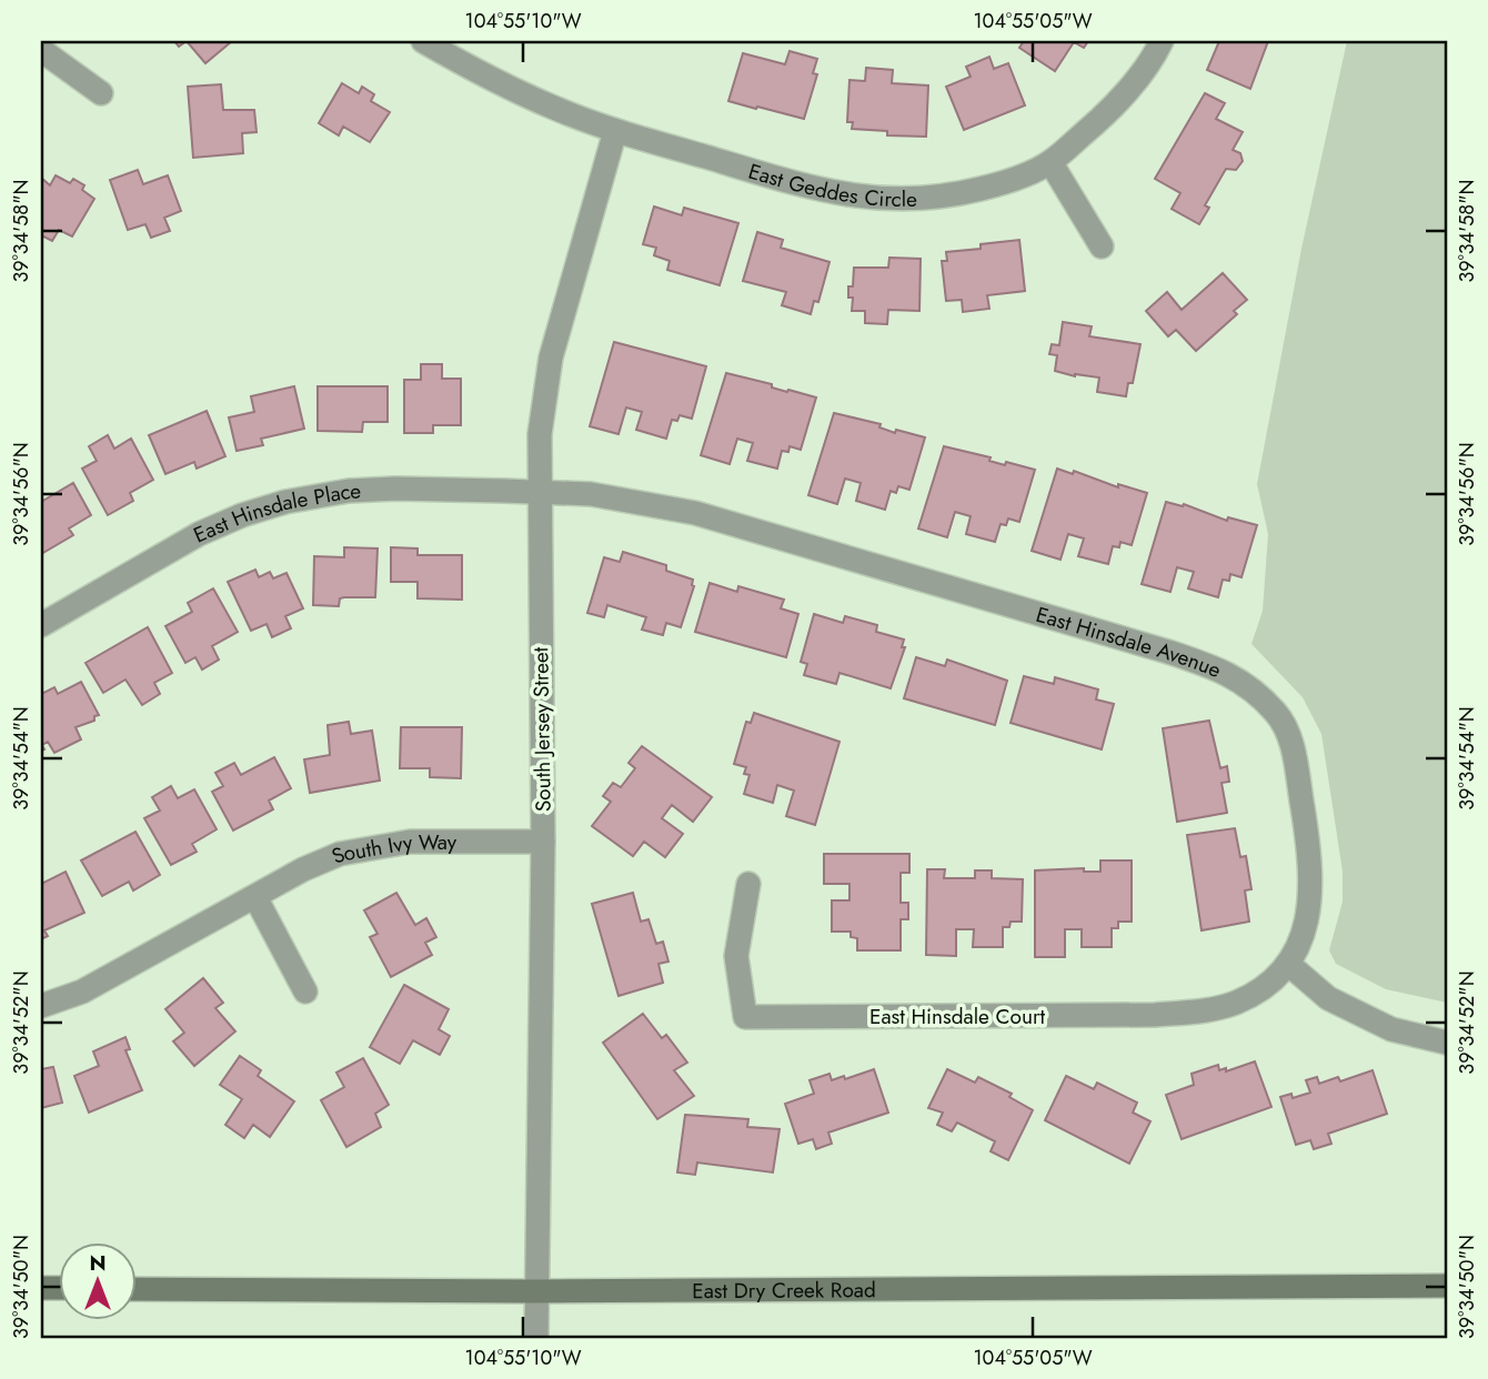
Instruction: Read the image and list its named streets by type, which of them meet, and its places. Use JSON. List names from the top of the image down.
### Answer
{
  "streets": {
    "main road": ["East Dry Creek Road"],
    "street": [
      "East Geddes Circle",
      "East Hinsdale Place",
      "East Hinsdale Avenue",
      "South Jersey Street",
      "South Ivy Way",
      "East Hinsdale Court"
    ]
  },
  "crossings": [
    ["East Geddes Circle", "South Jersey Street"],
    ["East Hinsdale Place", "East Hinsdale Avenue"],
    ["East Hinsdale Place", "South Jersey Street"],
    ["East Hinsdale Avenue", "South Jersey Street"],
    ["East Hinsdale Avenue", "East Hinsdale Court"],
    ["South Jersey Street", "South Ivy Way"],
    ["South Jersey Street", "East Dry Creek Road"]
  ],
  "north": "top",
  "coordinates": [
    "104°55'10\"W",
    "104°55'05\"W",
    "39°34'58\"N",
    "39°34'56\"N",
    "39°34'54\"N",
    "39°34'52\"N",
    "39°34'50\"N"
  ]
}
